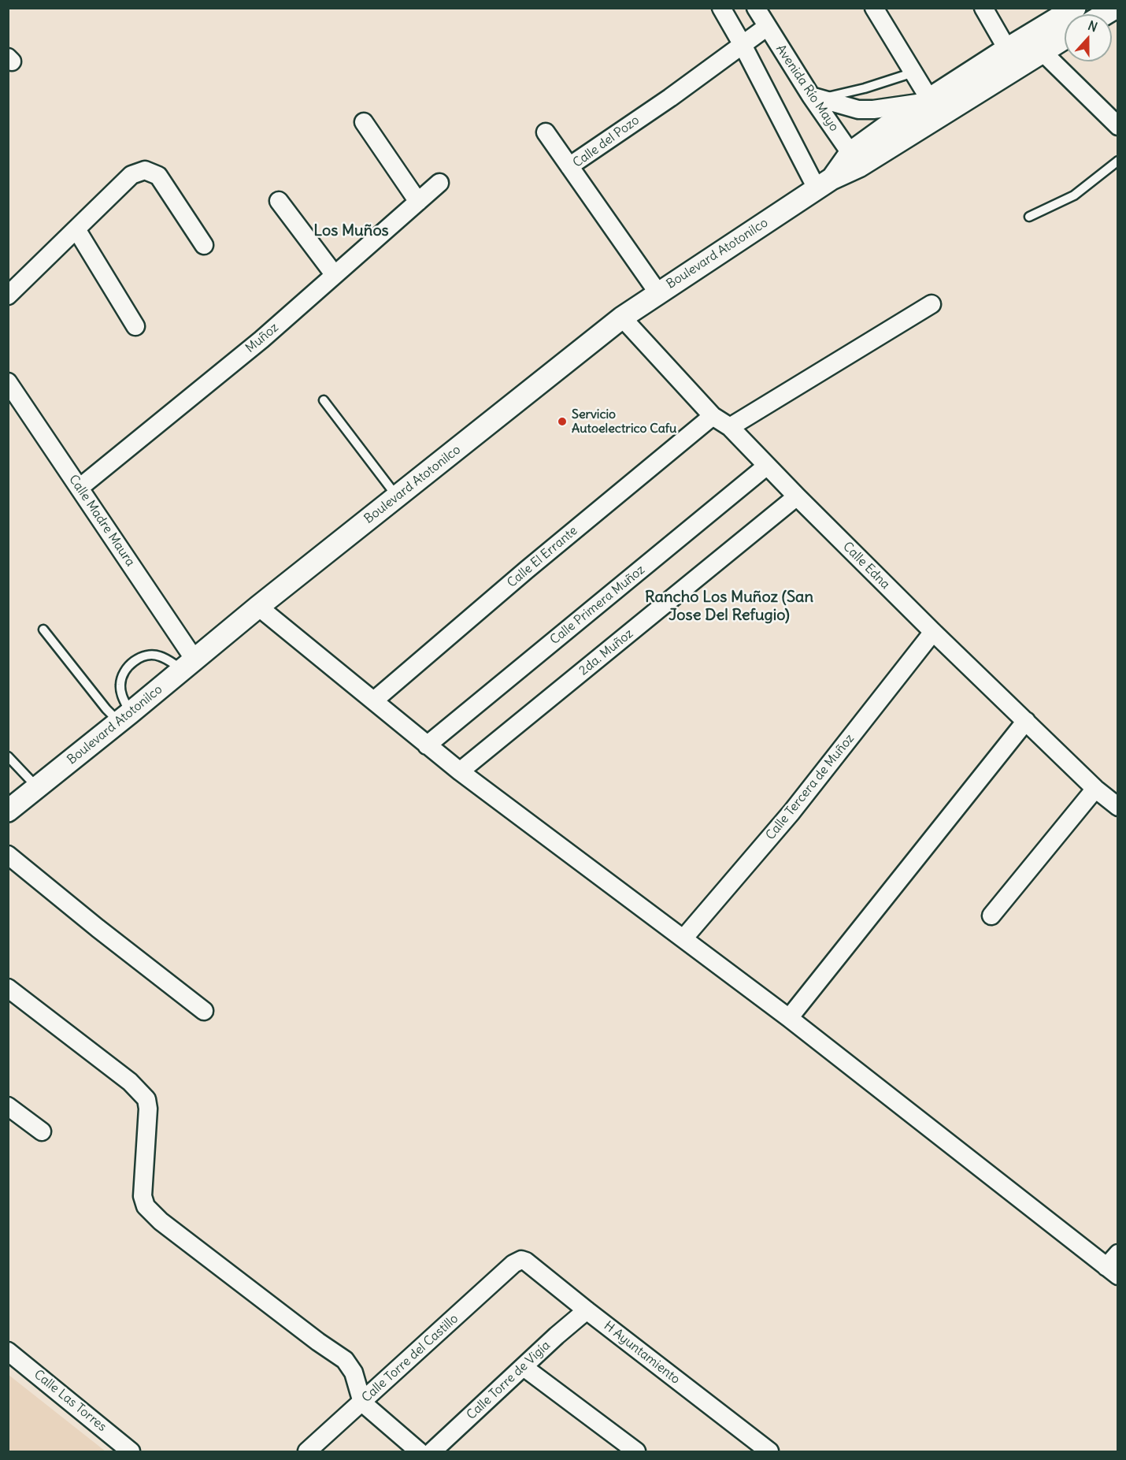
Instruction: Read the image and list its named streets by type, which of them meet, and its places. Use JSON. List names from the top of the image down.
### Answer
{
  "streets": {
    "street": [
      "Avenida Río Mayo",
      "Calle del Pozo",
      "Boulevard Atotonilco",
      "Muñoz",
      "Calle Madre Maura",
      "Calle El Errante",
      "Calle Edna",
      "Calle Primera Muñoz",
      "2da. Muñoz",
      "Calle Tercera de Muñoz",
      "H Ayuntamiento",
      "Calle Torre del Castillo",
      "Calle Torre de Vigía",
      "Calle Las Torres"
    ]
  },
  "crossings": [
    ["Avenida Río Mayo", "Calle del Pozo"],
    ["Avenida Río Mayo", "Boulevard Atotonilco"],
    ["Calle del Pozo", "Boulevard Atotonilco"],
    ["Boulevard Atotonilco", "Calle Madre Maura"],
    ["Boulevard Atotonilco", "Calle Edna"],
    ["Muñoz", "Calle Madre Maura"],
    ["Calle El Errante", "Calle Edna"],
    ["Calle Edna", "Calle Primera Muñoz"],
    ["Calle Edna", "2da. Muñoz"],
    ["Calle Edna", "Calle Tercera de Muñoz"],
    ["H Ayuntamiento", "Calle Torre del Castillo"],
    ["H Ayuntamiento", "Calle Torre de Vigía"]
  ],
  "districts": ["Los Muños", "Rancho Los Muñoz (San Jose Del Refugio)"],
  "places": ["Servicio Autoelectrico Cafu"],
  "north": "top"
}
